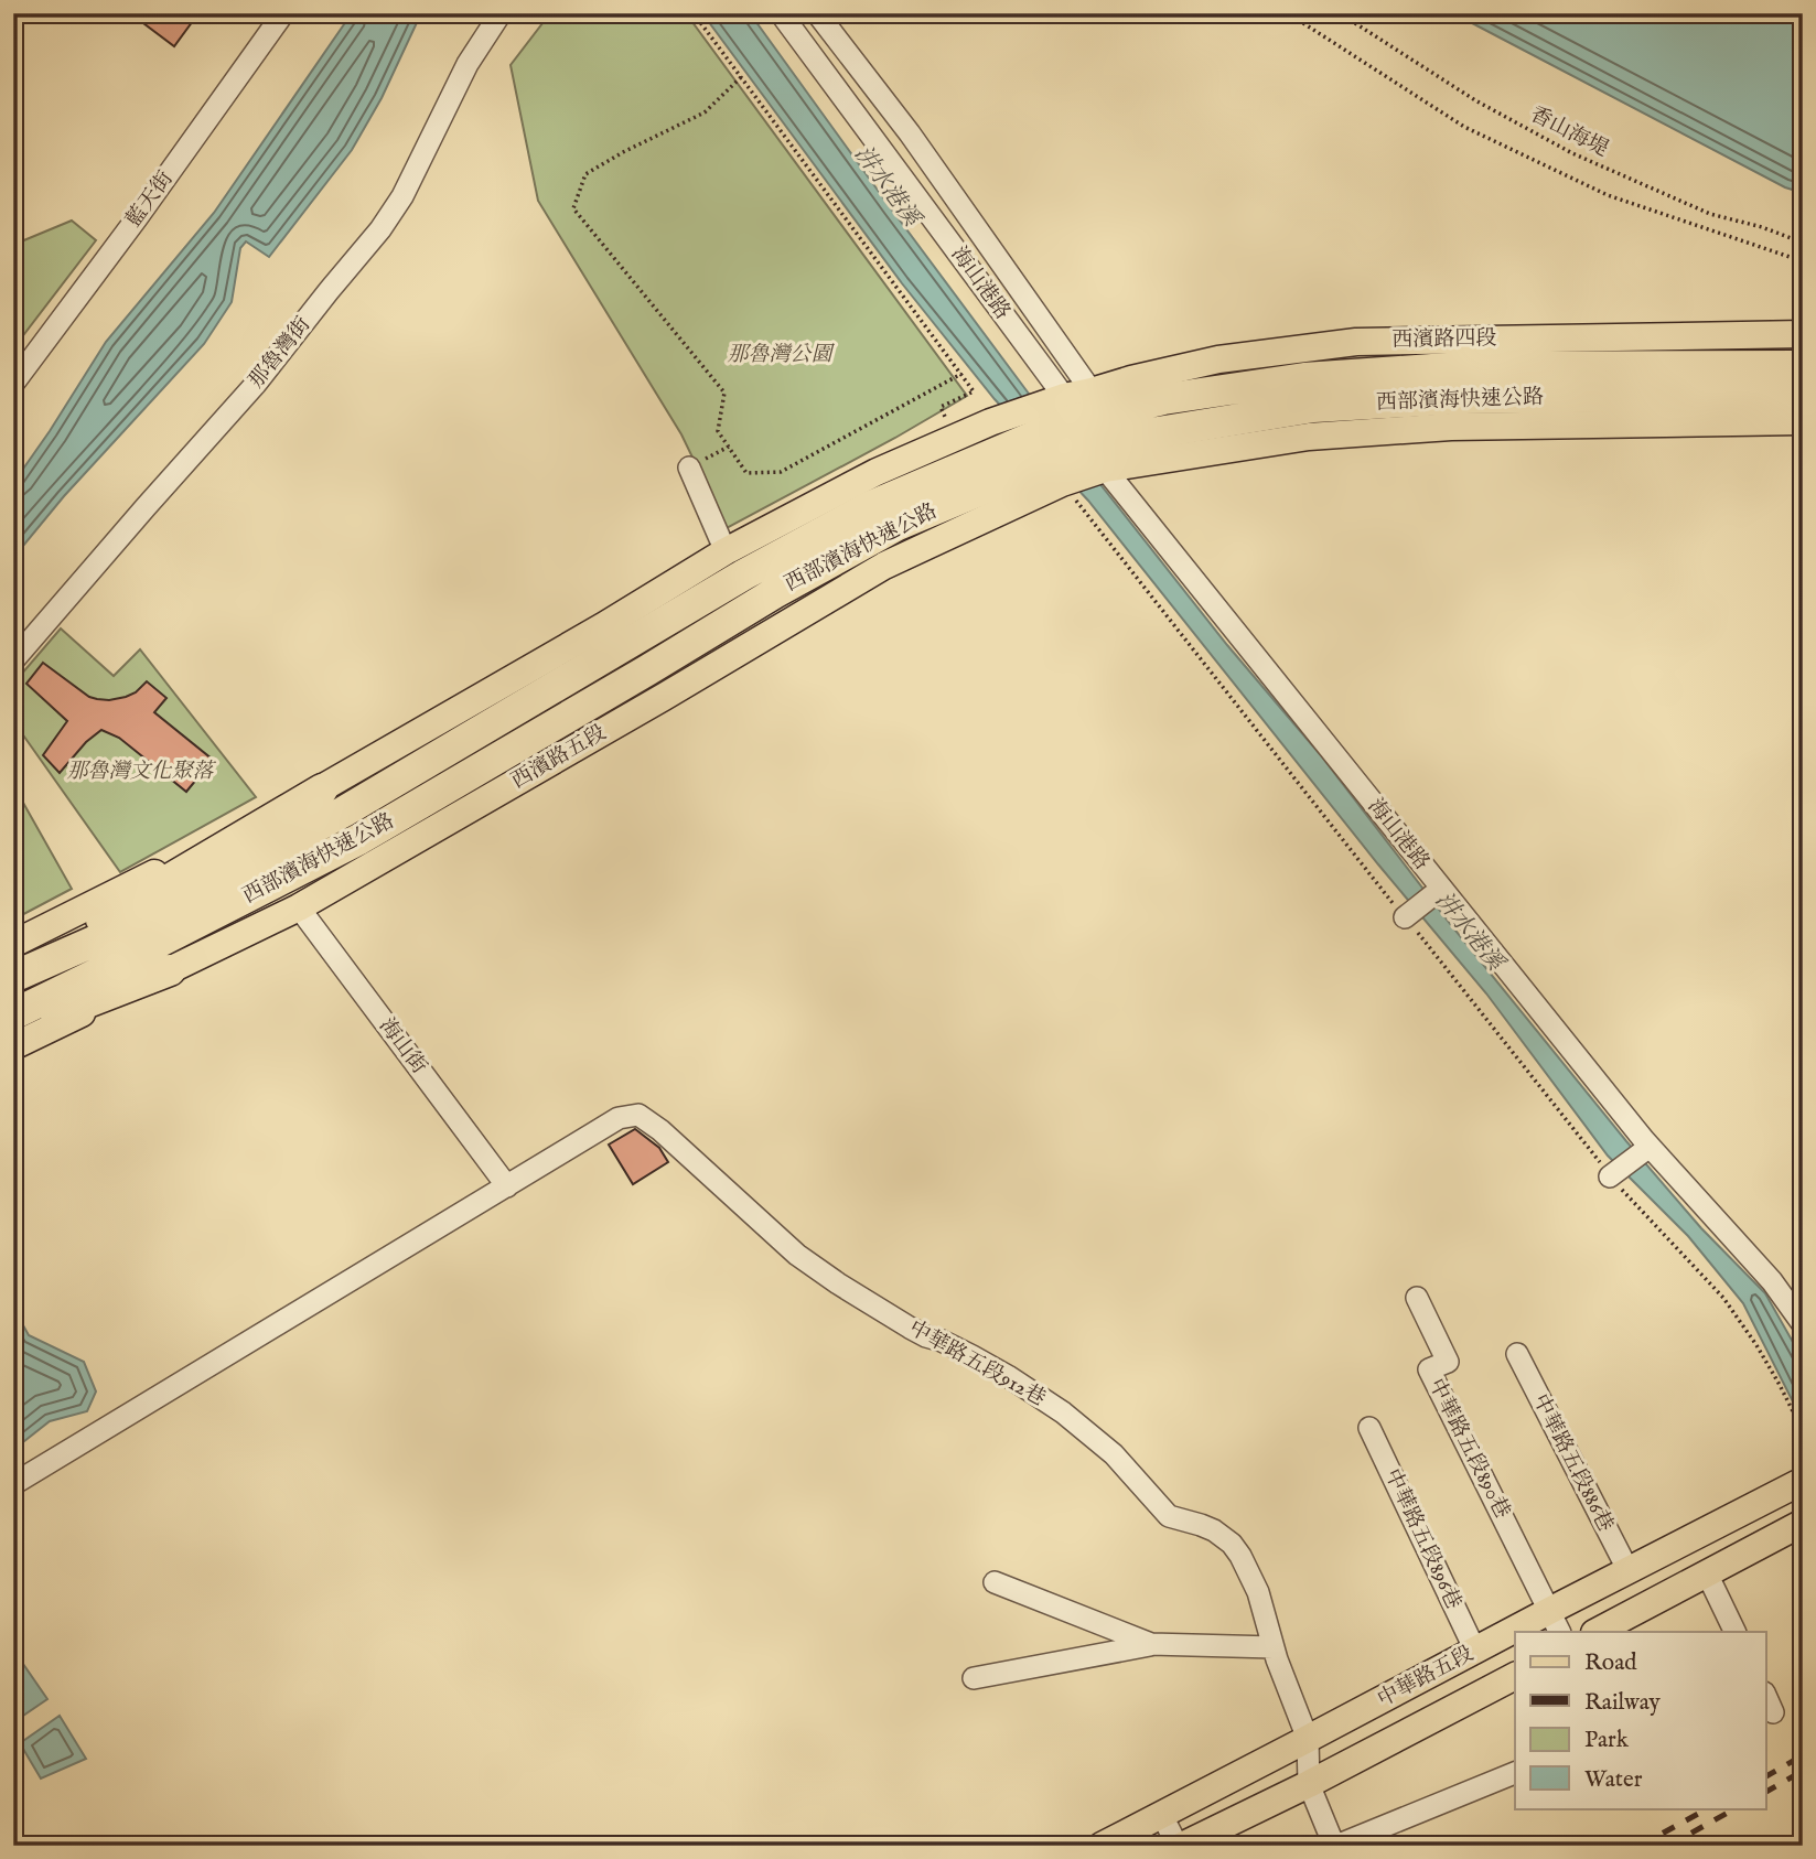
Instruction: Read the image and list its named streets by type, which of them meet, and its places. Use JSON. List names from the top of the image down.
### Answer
{
  "streets": {
    "highway": ["西部濱海快速公路"],
    "main road": ["西濱路四段", "西濱路五段", "中華路五段"],
    "street": [
      "藍天街",
      "海山港路",
      "那魯灣街",
      "海山街",
      "中華路五段912巷",
      "中華路五段890巷",
      "中華路五段886巷",
      "中華路五段896巷"
    ],
    "path": ["香山海堤"]
  },
  "crossings": [
    ["海山港路", "西濱路四段"],
    ["海山港路", "西部濱海快速公路"],
    ["海山港路", "西濱路五段"],
    ["西濱路四段", "西部濱海快速公路"],
    ["西濱路四段", "西濱路五段"],
    ["西部濱海快速公路", "西濱路五段"],
    ["西濱路五段", "海山街"],
    ["海山街", "中華路五段912巷"],
    ["中華路五段912巷", "中華路五段"],
    ["中華路五段890巷", "中華路五段"],
    ["中華路五段886巷", "中華路五段"],
    ["中華路五段896巷", "中華路五段"]
  ],
  "water": ["汫水港溪"],
  "parks": ["那魯灣公園", "那魯灣文化聚落"],
  "legend": [
    "Road",
    "Railway",
    "Park",
    "Water"
  ]
}
